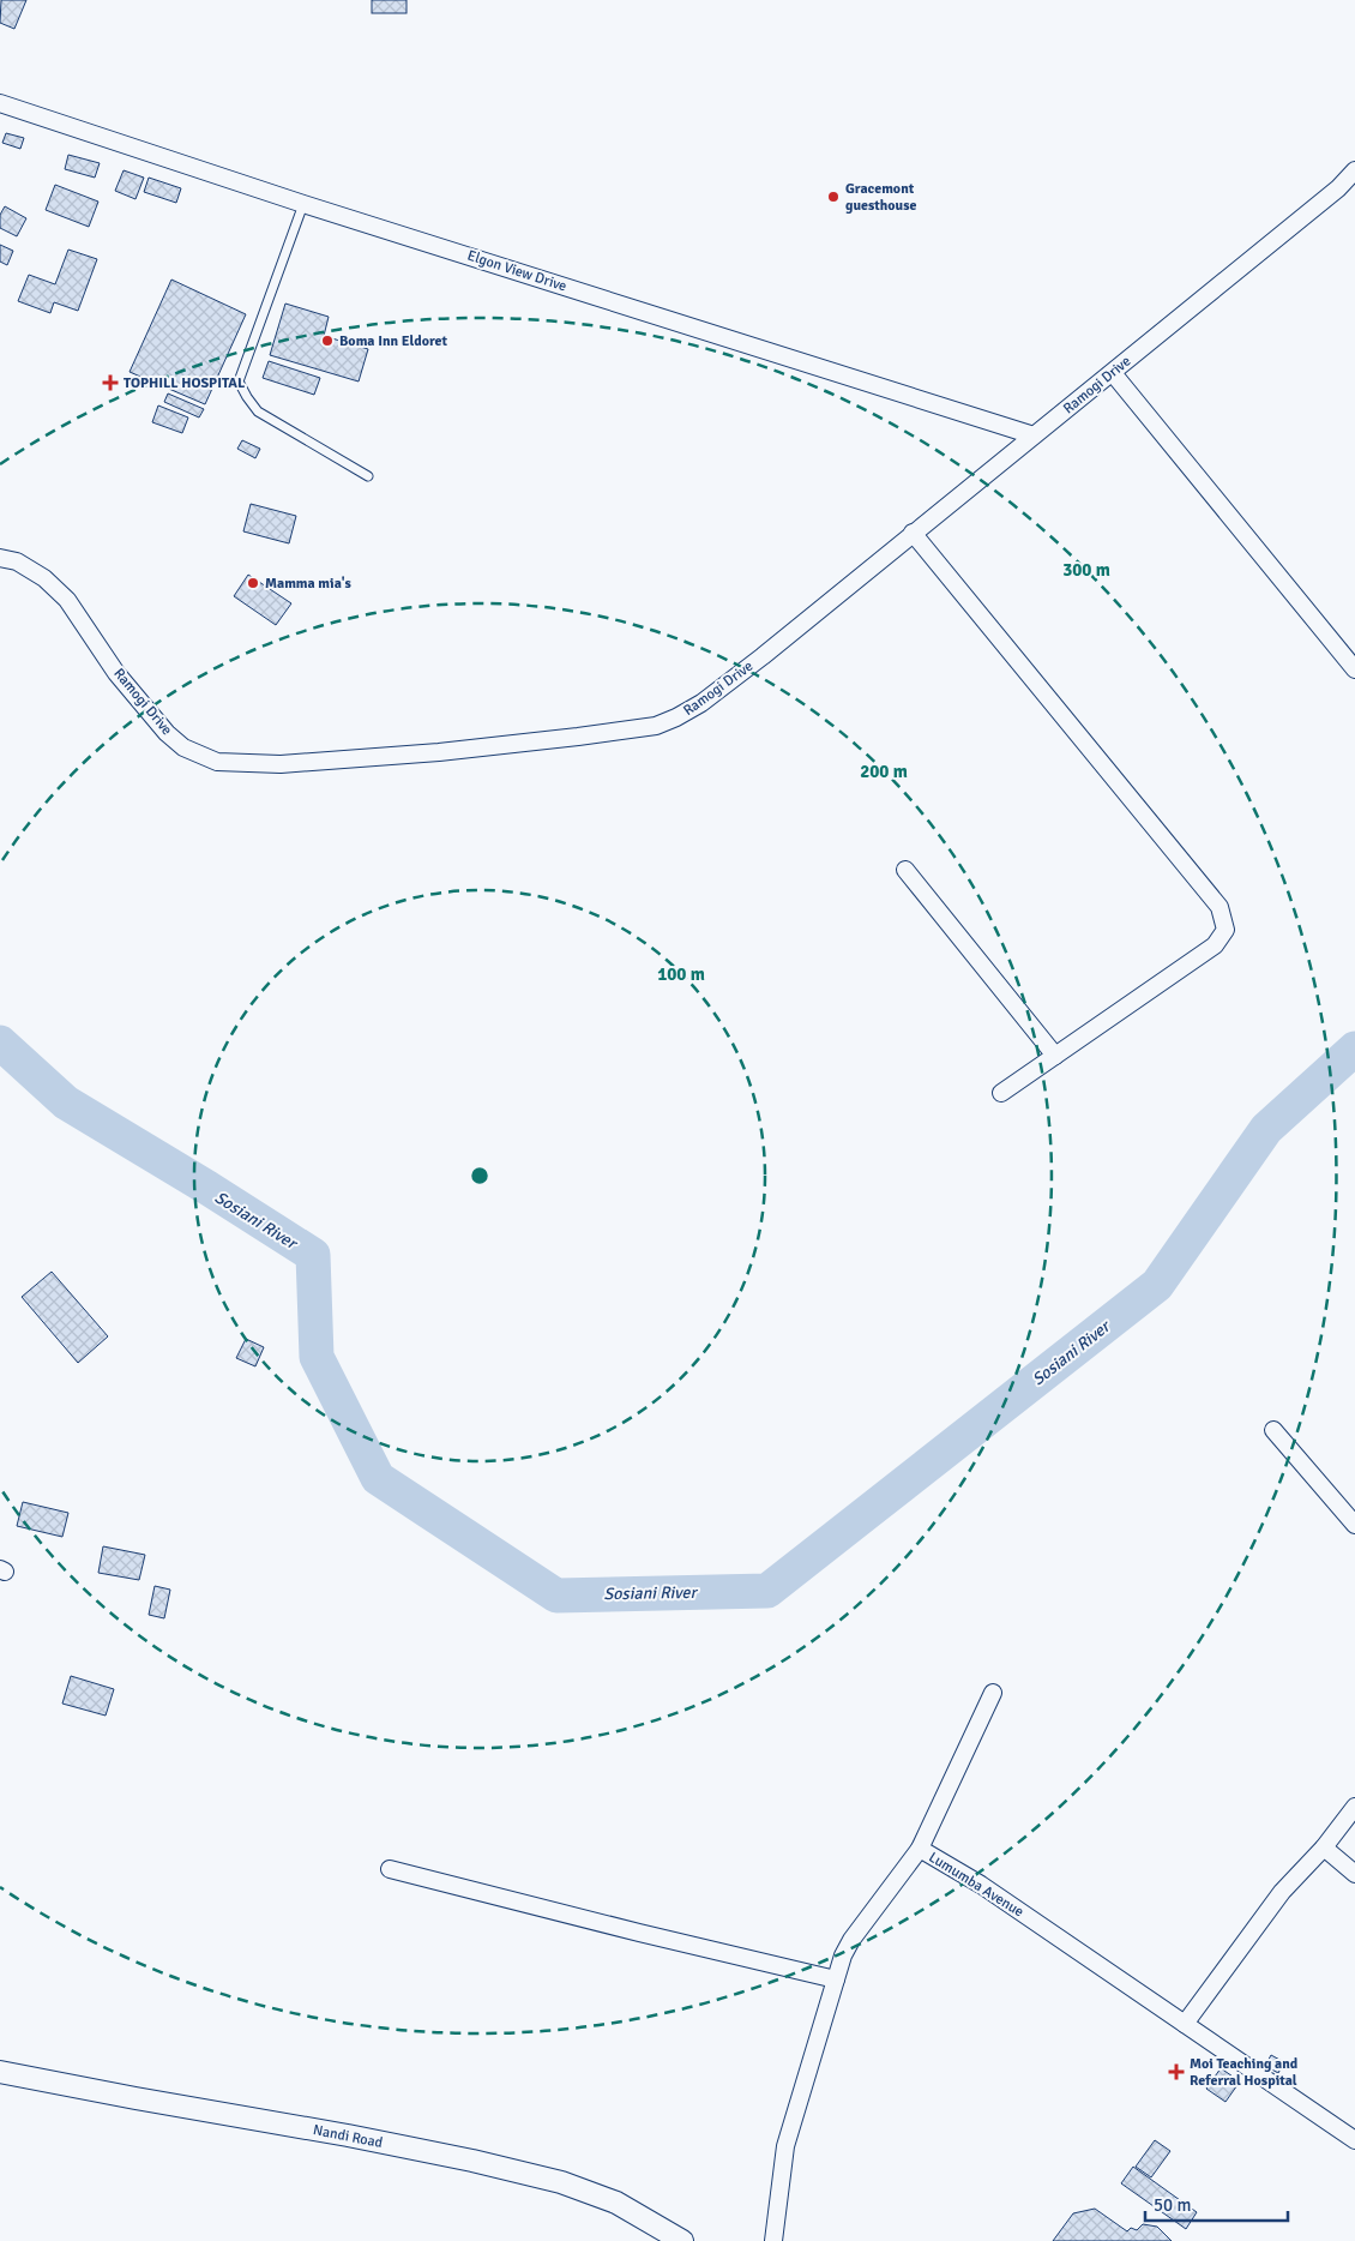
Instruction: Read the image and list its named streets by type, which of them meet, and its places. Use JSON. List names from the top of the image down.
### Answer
{
  "streets": {
    "street": [
      "Elgon View Drive",
      "Ramogi Drive",
      "Lumumba Avenue",
      "Nandi Road"
    ]
  },
  "crossings": [
    ["Elgon View Drive", "Ramogi Drive"]
  ],
  "water": ["Sosiani River"],
  "places": {
    "other": ["Gracemont guesthouse", "Boma Inn Eldoret", "Mamma mia's"],
    "health": ["TOPHILL HOSPITAL", "Moi Teaching and Referral Hospital"]
  },
  "scale_bar": "50 m",
  "rings": ["300 m", "200 m", "100 m"]
}
